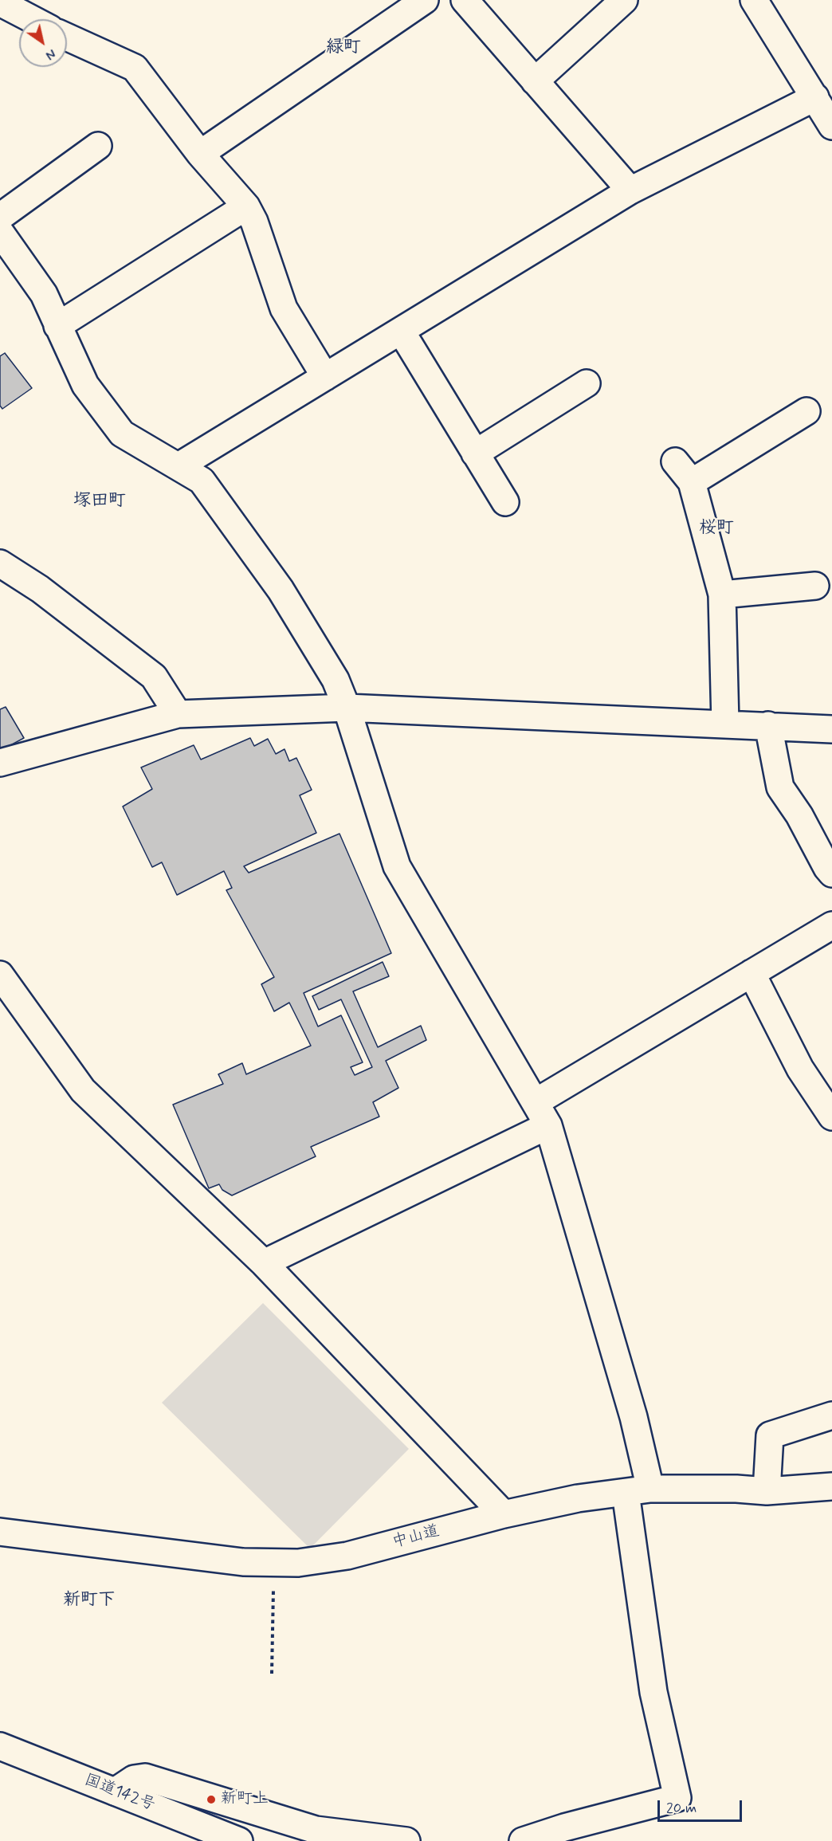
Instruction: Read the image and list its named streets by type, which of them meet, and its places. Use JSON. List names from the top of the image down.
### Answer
{
  "streets": {
    "main road": ["中山道", "国道142号"]
  },
  "districts": [
    "緑町",
    "塚田町",
    "桜町",
    "新町下"
  ],
  "places": ["新町上"],
  "scale_bar": "20 m",
  "north": "bottom right"
}
